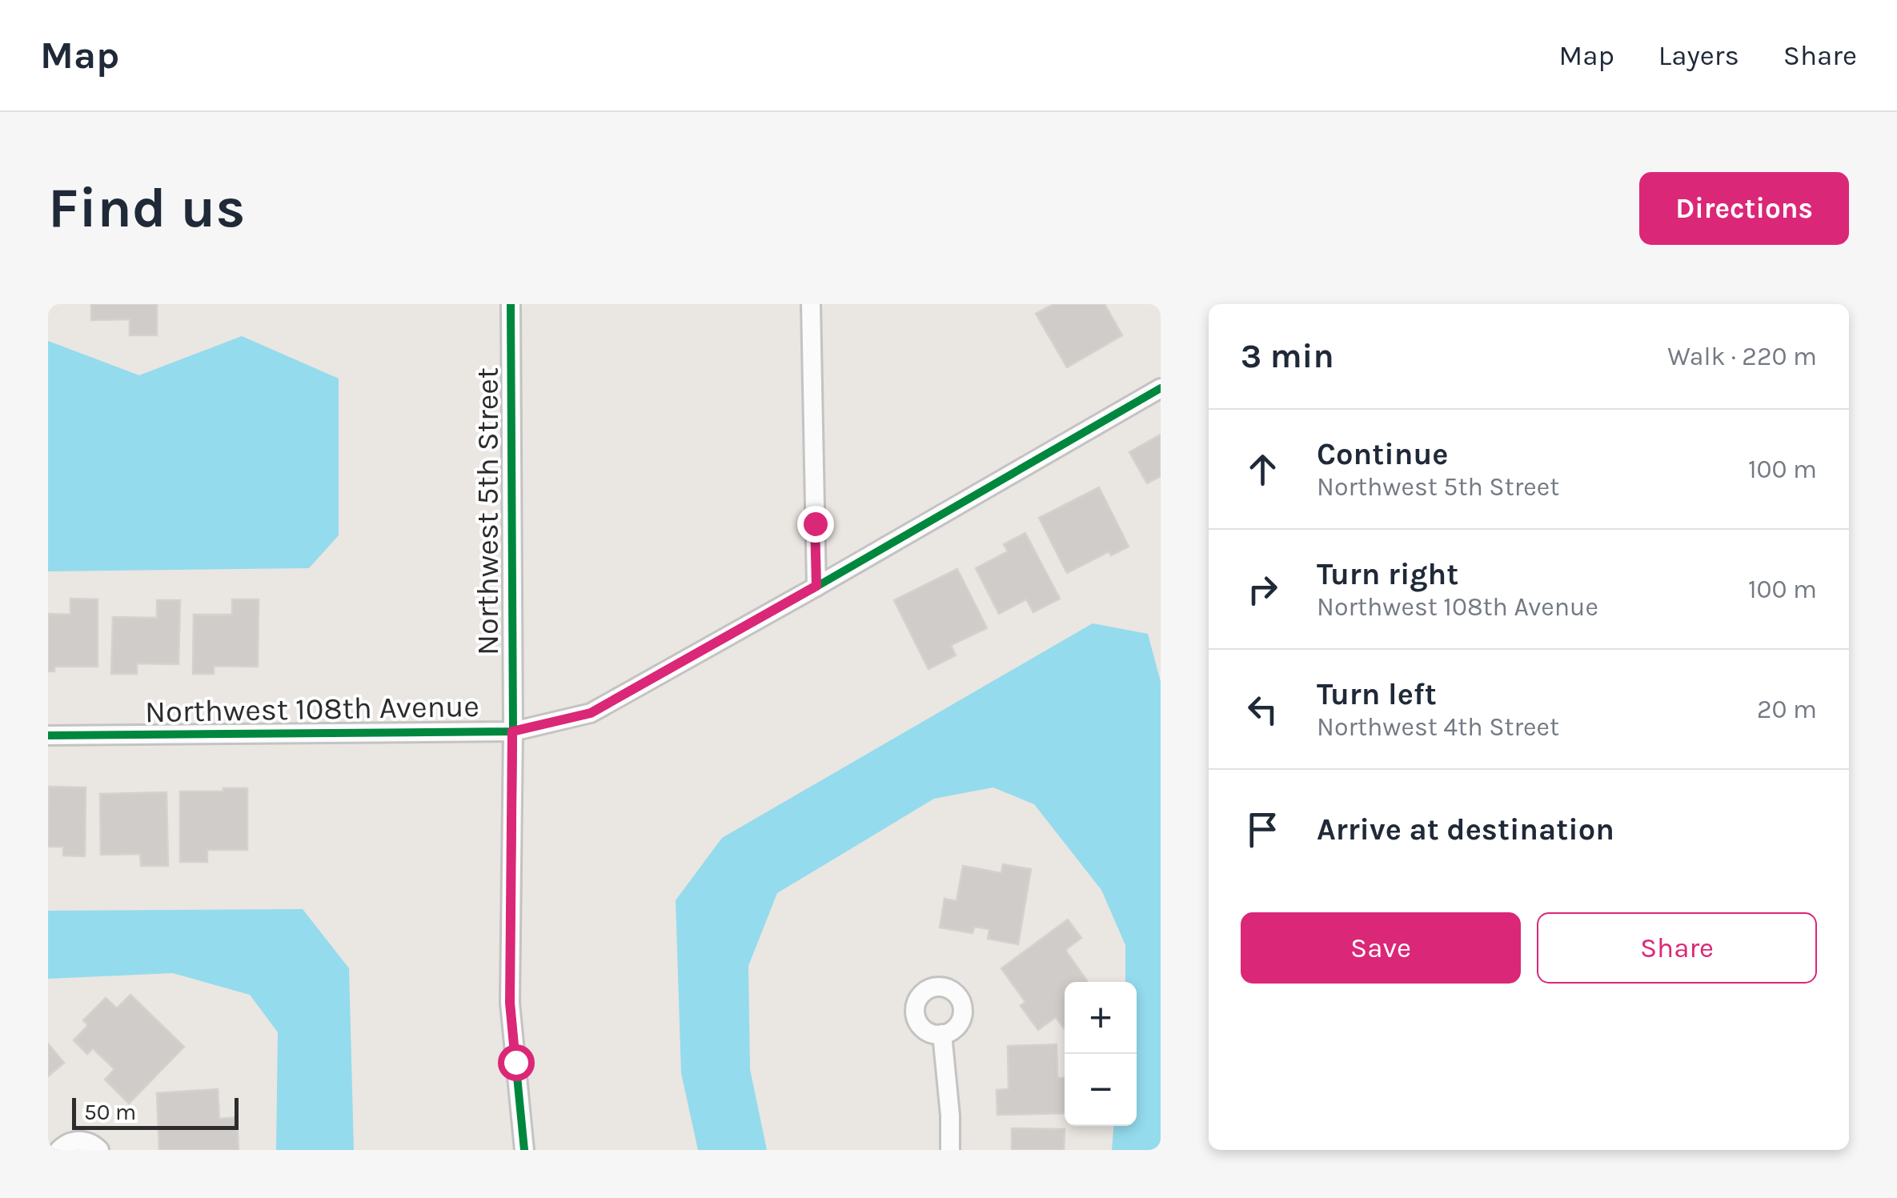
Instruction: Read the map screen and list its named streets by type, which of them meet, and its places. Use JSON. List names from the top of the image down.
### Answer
{
  "streets": {
    "street": ["Northwest 5th Street", "Northwest 108th Avenue"]
  },
  "crossings": [
    ["Northwest 5th Street", "Northwest 108th Avenue"]
  ],
  "scale_bar": "50 m",
  "page": {
    "header": "Map",
    "nav": ["Map", "Layers", "Share"],
    "buttons": [
      "Directions",
      ["Save", "Share"]
    ],
    "title": "Find us",
    "heading": ["3 min", "Walk · 220 m"],
    "list": [
      ["Continue", "Northwest 5th Street", "100 m"],
      ["Turn right", "Northwest 108th Avenue", "100 m"],
      ["Turn left", "Northwest 4th Street", "20 m"],
      "Arrive at destination"
    ],
    "map_buttons": ["+", "−"],
    "scale": "50 m"
  }
}
